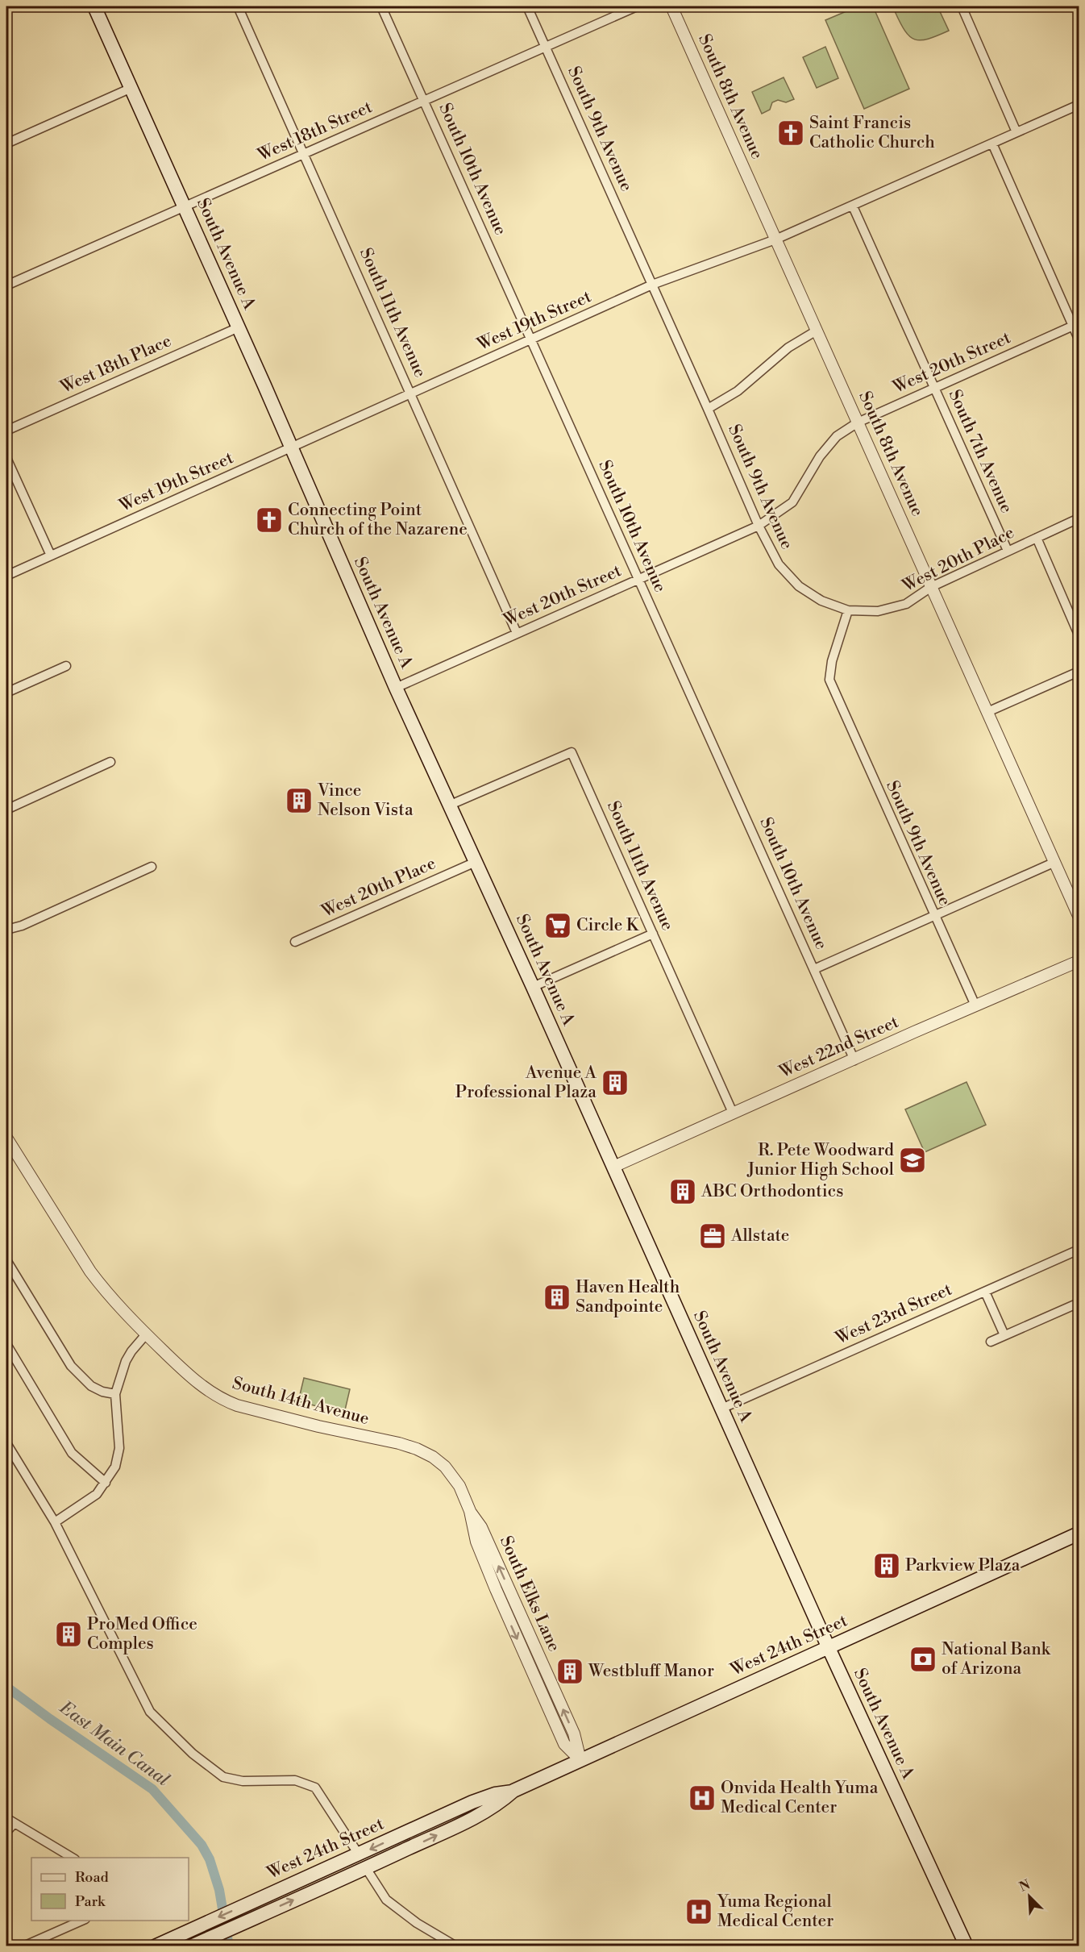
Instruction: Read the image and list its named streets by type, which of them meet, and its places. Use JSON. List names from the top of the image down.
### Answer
{
  "streets": {
    "main road": ["South Avenue A", "West 24th Street"],
    "street": [
      "South 8th Avenue",
      "South 9th Avenue",
      "West 18th Street",
      "South 10th Avenue",
      "South 11th Avenue",
      "West 19th Street",
      "West 20th Street",
      "West 18th Place",
      "South 7th Avenue",
      "West 20th Place",
      "West 22nd Street",
      "West 23rd Street",
      "South 14th Avenue",
      "South Elks Lane"
    ]
  },
  "crossings": [
    ["South 8th Avenue", "West 19th Street"],
    ["South 8th Avenue", "West 20th Street"],
    ["South 8th Avenue", "West 20th Place"],
    ["South 9th Avenue", "West 18th Street"],
    ["South 9th Avenue", "West 19th Street"],
    ["South 9th Avenue", "West 20th Street"],
    ["South 9th Avenue", "West 20th Place"],
    ["South 9th Avenue", "West 22nd Street"],
    ["West 18th Street", "South 10th Avenue"],
    ["West 18th Street", "South Avenue A"],
    ["West 18th Street", "South 11th Avenue"],
    ["South 10th Avenue", "West 19th Street"],
    ["South 10th Avenue", "West 20th Street"],
    ["South 10th Avenue", "West 22nd Street"],
    ["South Avenue A", "South 11th Avenue"],
    ["South Avenue A", "West 19th Street"],
    ["South Avenue A", "West 20th Street"],
    ["South Avenue A", "West 18th Place"],
    ["South Avenue A", "West 20th Place"],
    ["South Avenue A", "West 22nd Street"],
    ["South Avenue A", "West 23rd Street"],
    ["South Avenue A", "West 24th Street"],
    ["South 11th Avenue", "West 19th Street"],
    ["South 11th Avenue", "West 20th Street"],
    ["South 11th Avenue", "West 22nd Street"],
    ["West 19th Street", "South 7th Avenue"],
    ["West 20th Street", "South 7th Avenue"],
    ["South 7th Avenue", "West 20th Place"],
    ["South 14th Avenue", "South Elks Lane"],
    ["South Elks Lane", "West 24th Street"]
  ],
  "water": ["East Main Canal"],
  "places": {
    "church": ["Saint Francis Catholic Church", "Connecting Point Church of the Nazarene"],
    "building": [
      "Vince Nelson Vista",
      "Avenue A Professional Plaza",
      "ABC Orthodontics",
      "Haven Health Sandpointe",
      "Parkview Plaza",
      "ProMed Office Comples",
      "Westbluff Manor"
    ],
    "supermarket": ["Circle K"],
    "school or university": ["R. Pete Woodward Junior High School"],
    "office": ["Allstate"],
    "bank": ["National Bank of Arizona"],
    "hospital": ["Onvida Health Yuma Medical Center", "Yuma Regional Medical Center"]
  },
  "legend": ["Road", "Park"],
  "north": "top left"
}
